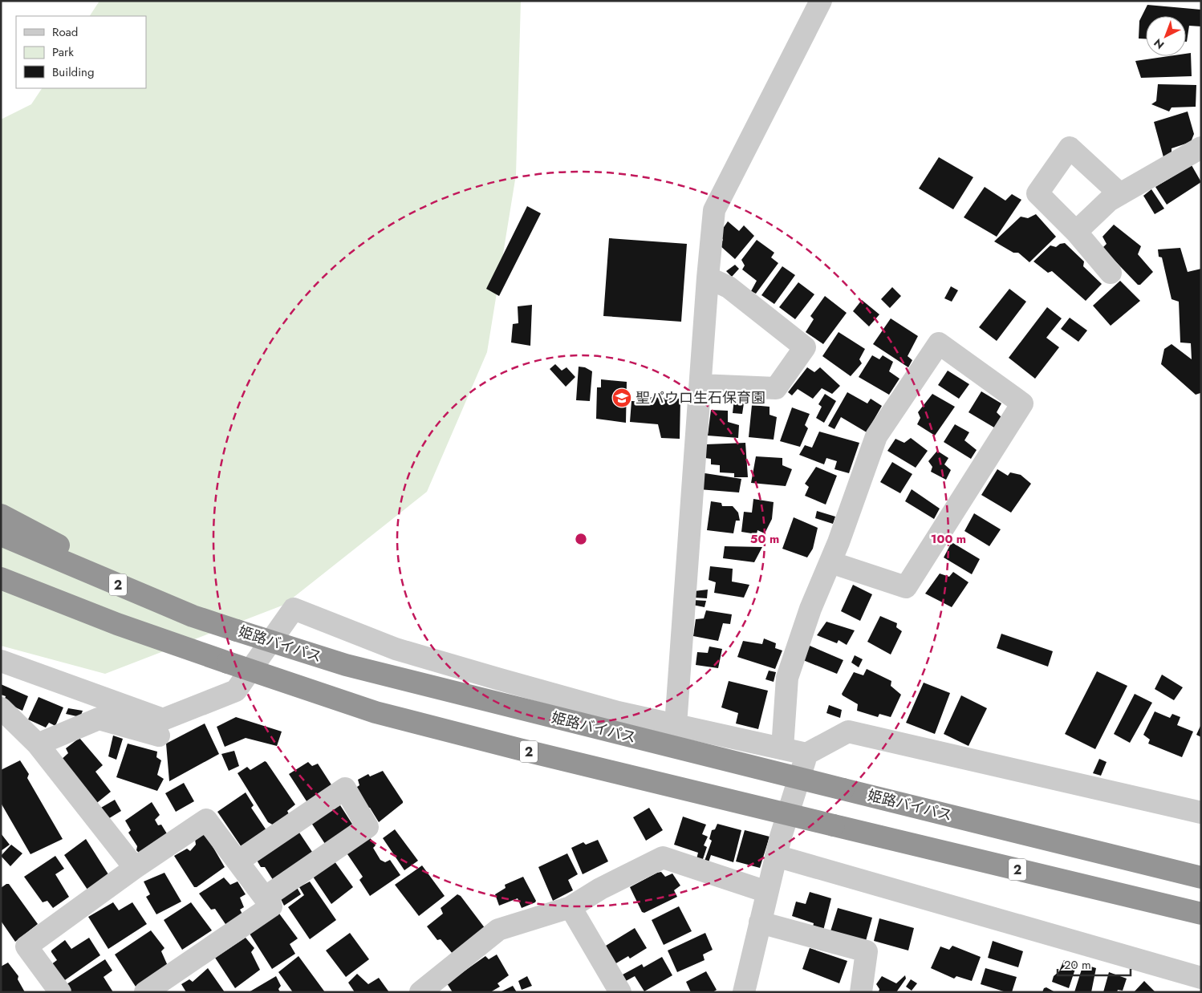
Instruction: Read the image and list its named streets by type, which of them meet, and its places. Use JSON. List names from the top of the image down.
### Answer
{
  "streets": {
    "highway": ["2", "姫路バイパス"]
  },
  "places": {
    "school or university": ["聖パウロ生石保育園"]
  },
  "legend": ["Road", "Park", "Building"],
  "scale_bar": "20 m",
  "north": "bottom left",
  "rings": ["50 m", "100 m"]
}
